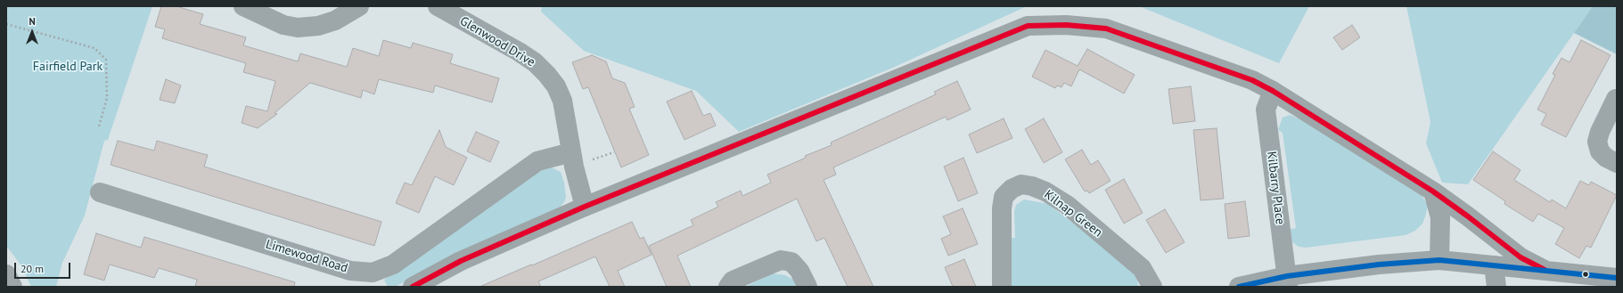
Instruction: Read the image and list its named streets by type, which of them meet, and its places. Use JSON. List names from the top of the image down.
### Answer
{
  "streets": {
    "street": [
      "Glenwood Drive",
      "Kilbarry Place",
      "Kilnap Green",
      "Limewood Road"
    ]
  },
  "crossings": [
    ["Glenwood Drive", "Limewood Road"]
  ],
  "parks": ["Fairfield Park"],
  "scale_bar": "20 m",
  "north": "top"
}
